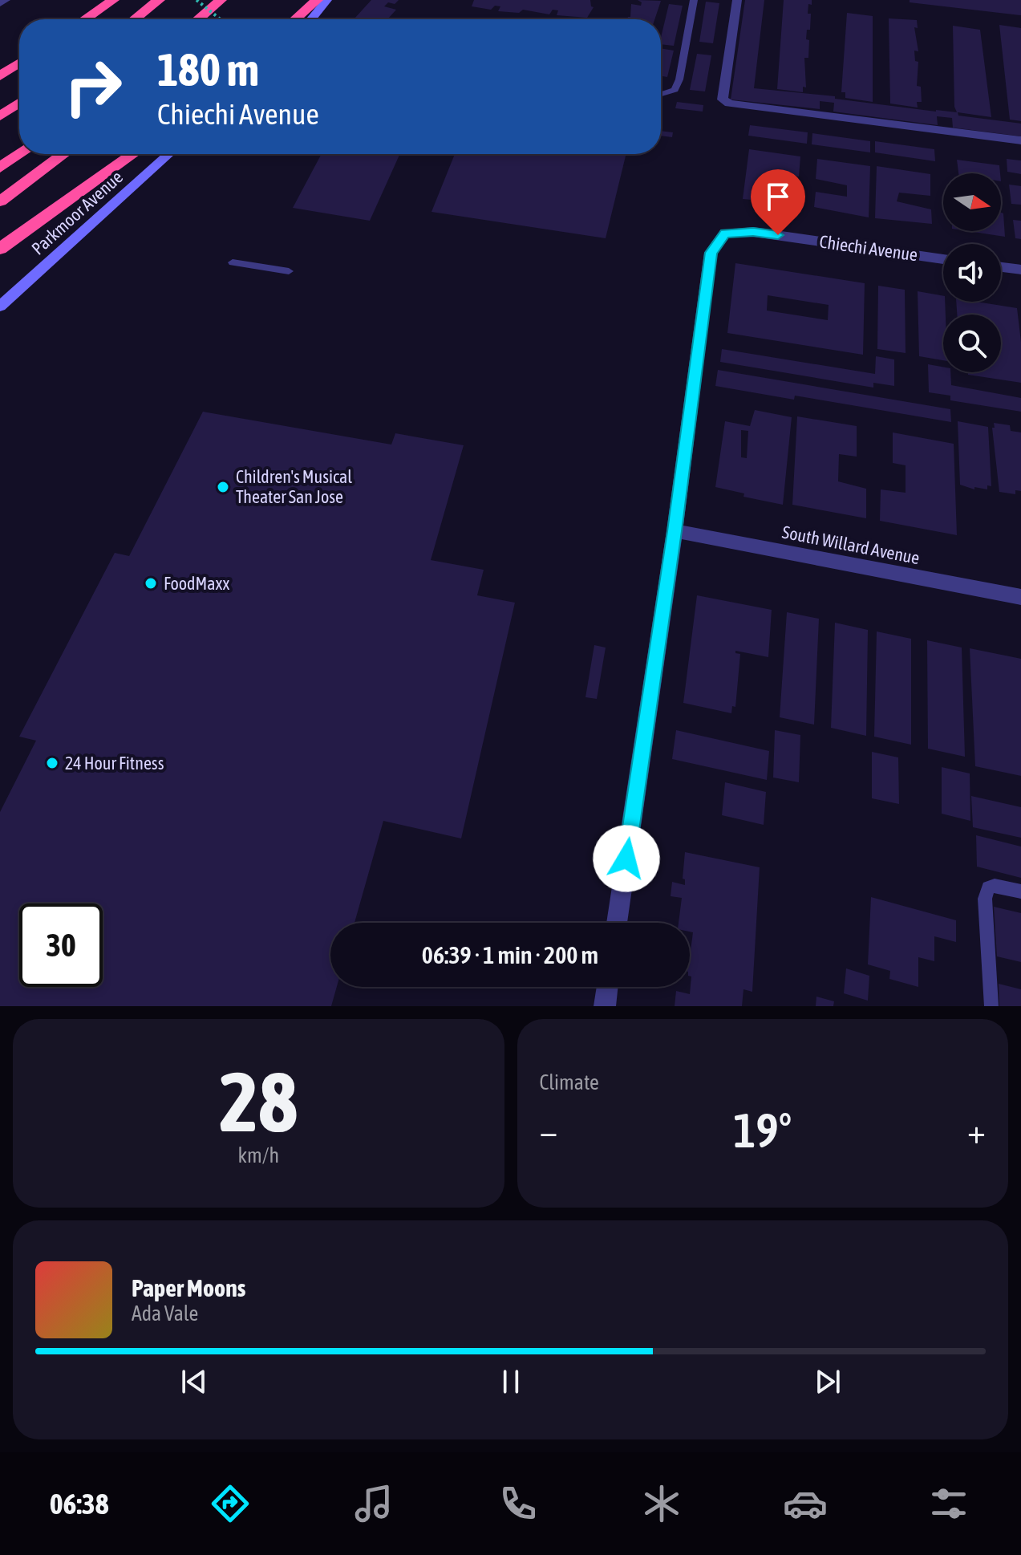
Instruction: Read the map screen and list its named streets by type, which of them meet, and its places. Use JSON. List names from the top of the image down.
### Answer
{
  "streets": {
    "street": ["Parkmoor Avenue", "Chiechi Avenue", "South Willard Avenue"]
  },
  "crossings": [
    ["Chiechi Avenue", "South Willard Avenue"]
  ],
  "places": ["Children's Musical Theater San Jose", "FoodMaxx", "24 Hour Fitness"],
  "north": "right",
  "page": {
    "turn": ["180 m", "Chiechi Avenue"],
    "limit": "30",
    "trip": "06:39 · 1 min · 200 m",
    "tile": [
      ["28", "km/h"],
      "Climate"
    ],
    "heat": ["−", "19°", "+"],
    "song": ["Paper Moons", "Ada Vale"],
    "tabs": "06:38"
  }
}
